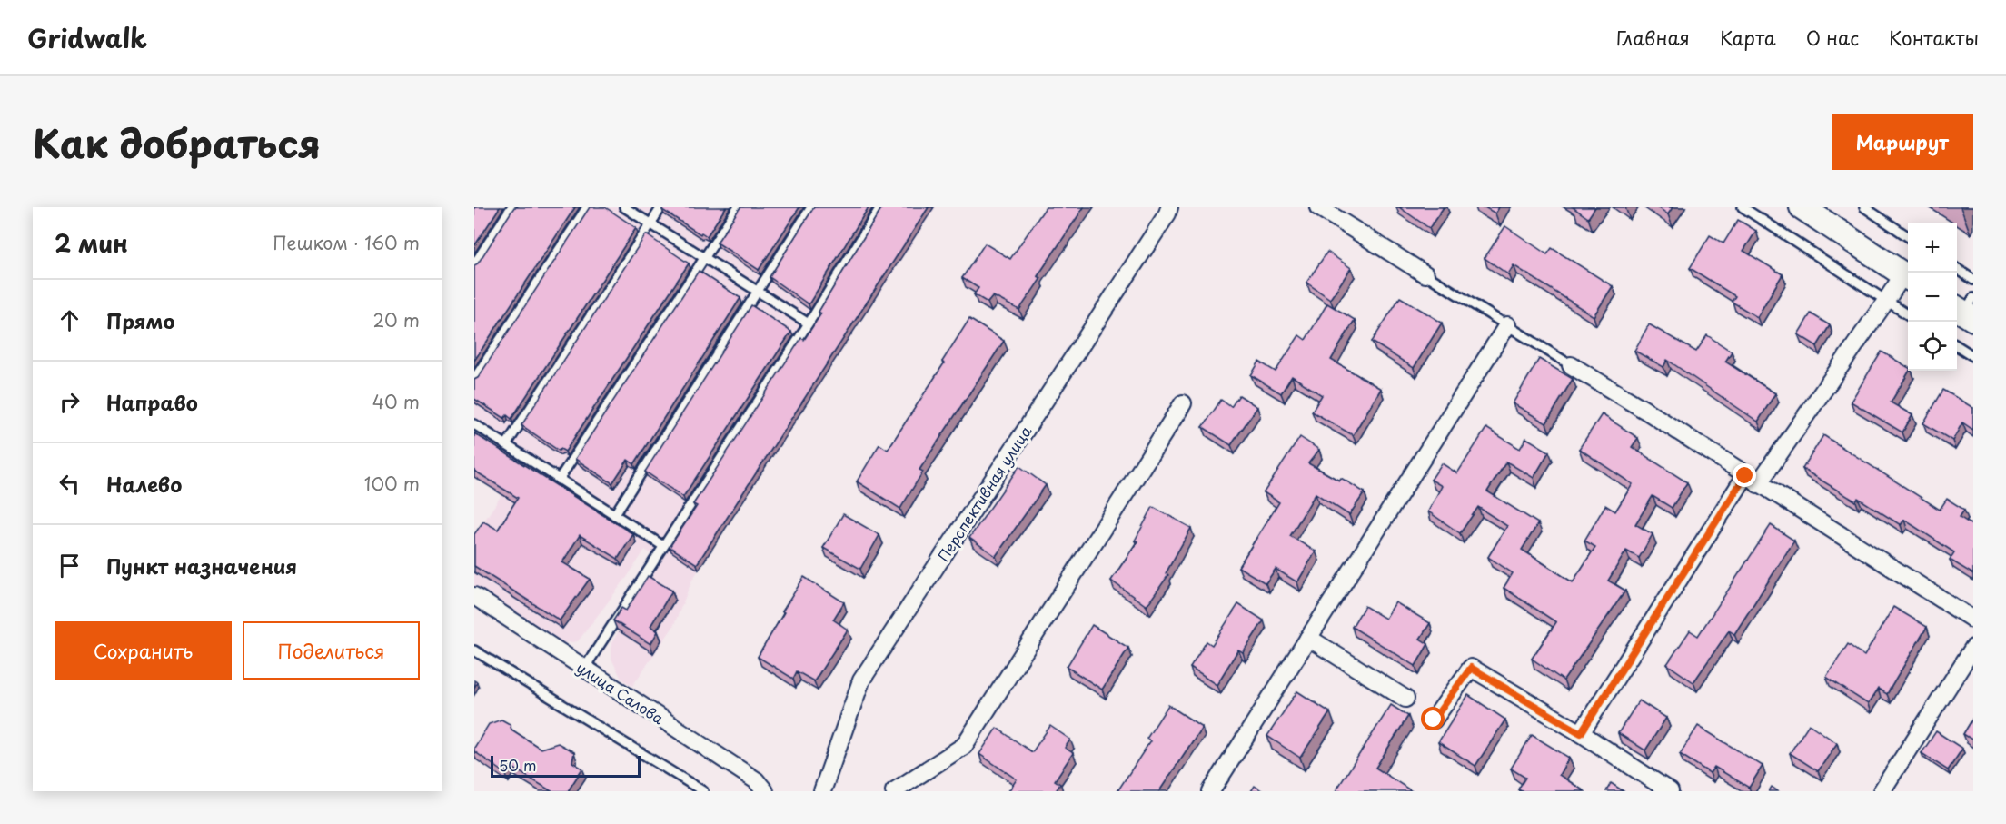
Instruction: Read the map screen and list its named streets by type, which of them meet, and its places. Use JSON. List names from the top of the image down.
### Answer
{
  "streets": {
    "street": ["Перспективная улица", "улица Салова"]
  },
  "scale_bar": "50 m",
  "page": {
    "header": "Gridwalk",
    "nav": [
      "Главная",
      "Карта",
      "О нас",
      "Контакты"
    ],
    "title": "Как добраться",
    "buttons": [
      "Маршрут",
      ["Сохранить", "Поделиться"]
    ],
    "heading": ["2 мин", "Пешком · 160 m"],
    "map_buttons": ["+", "−"],
    "list": [
      ["Прямо", "20 m"],
      ["Направо", "40 m"],
      ["Налево", "100 m"],
      "Пункт назначения"
    ],
    "scale": "50 m"
  }
}
